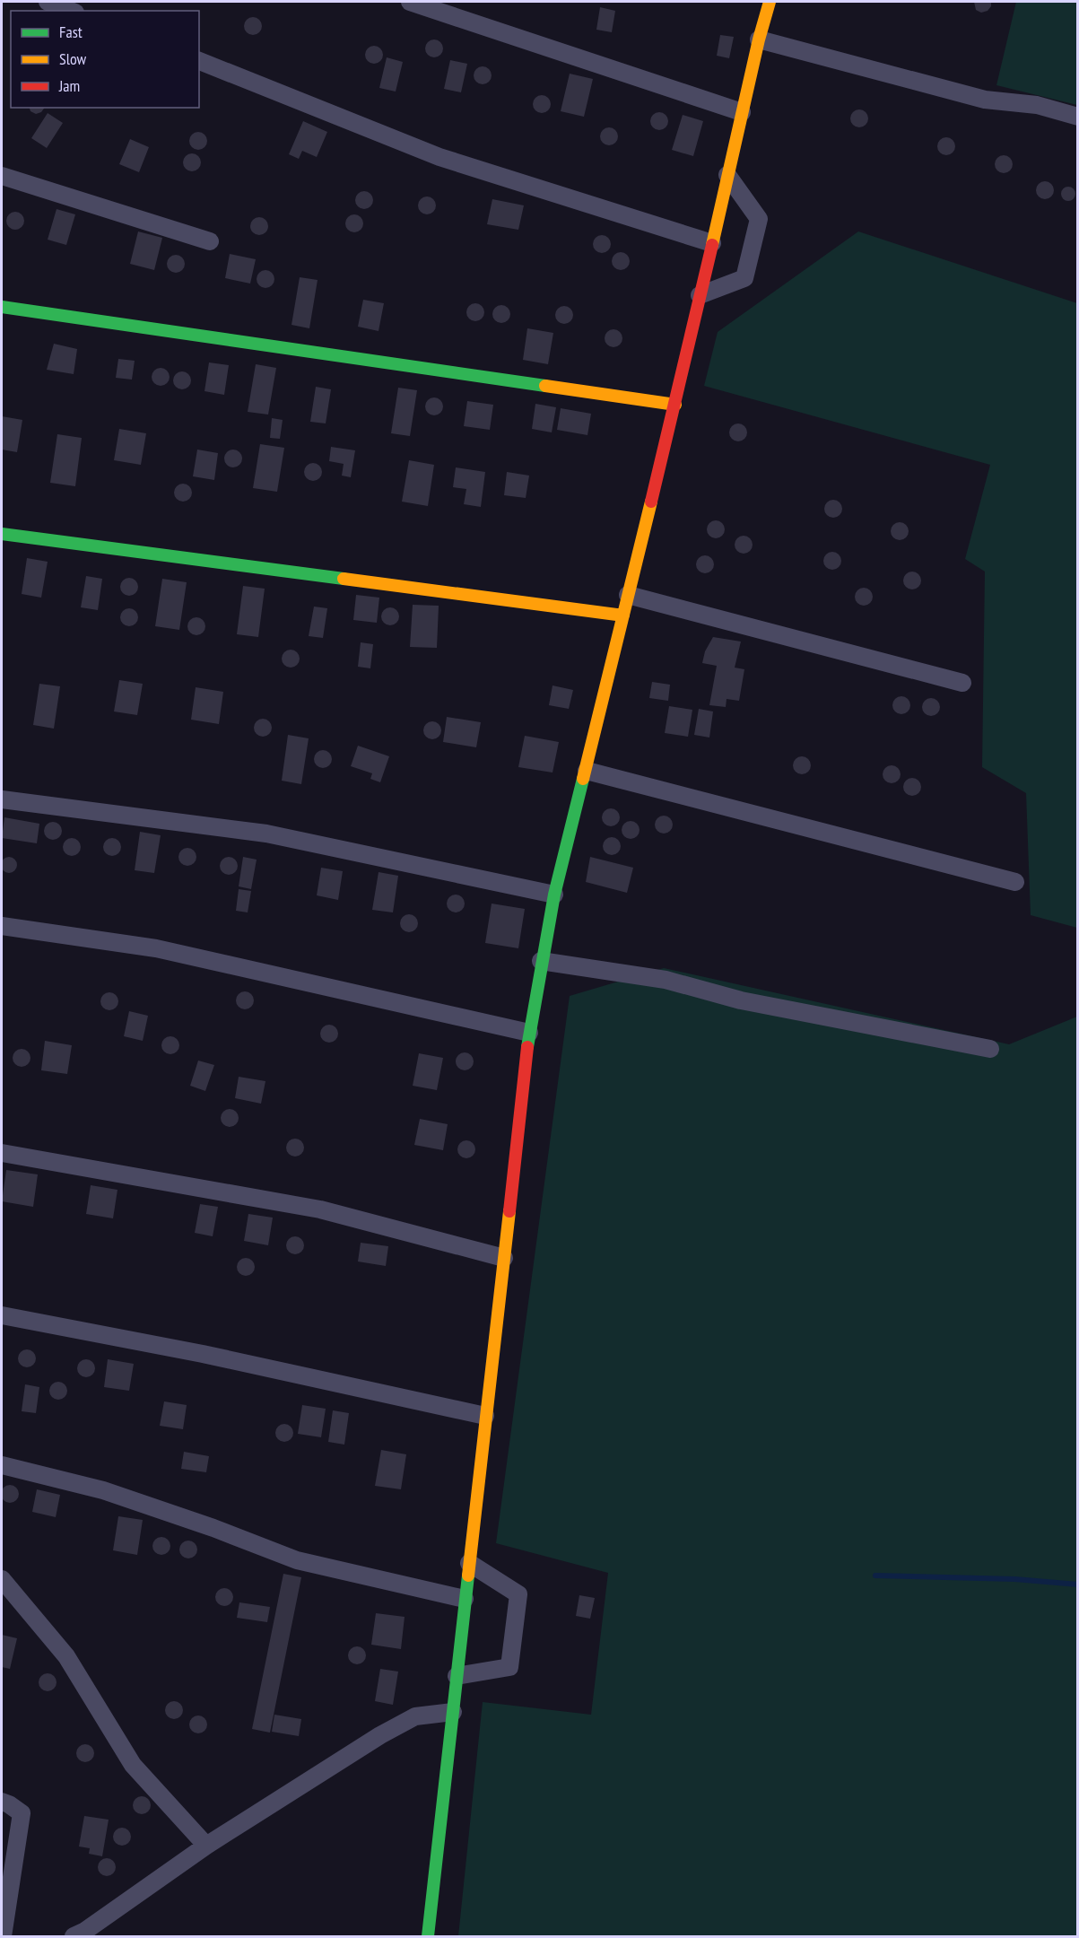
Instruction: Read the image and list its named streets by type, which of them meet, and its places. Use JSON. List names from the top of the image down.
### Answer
{
  "legend": ["Fast", "Slow", "Jam"]
}
